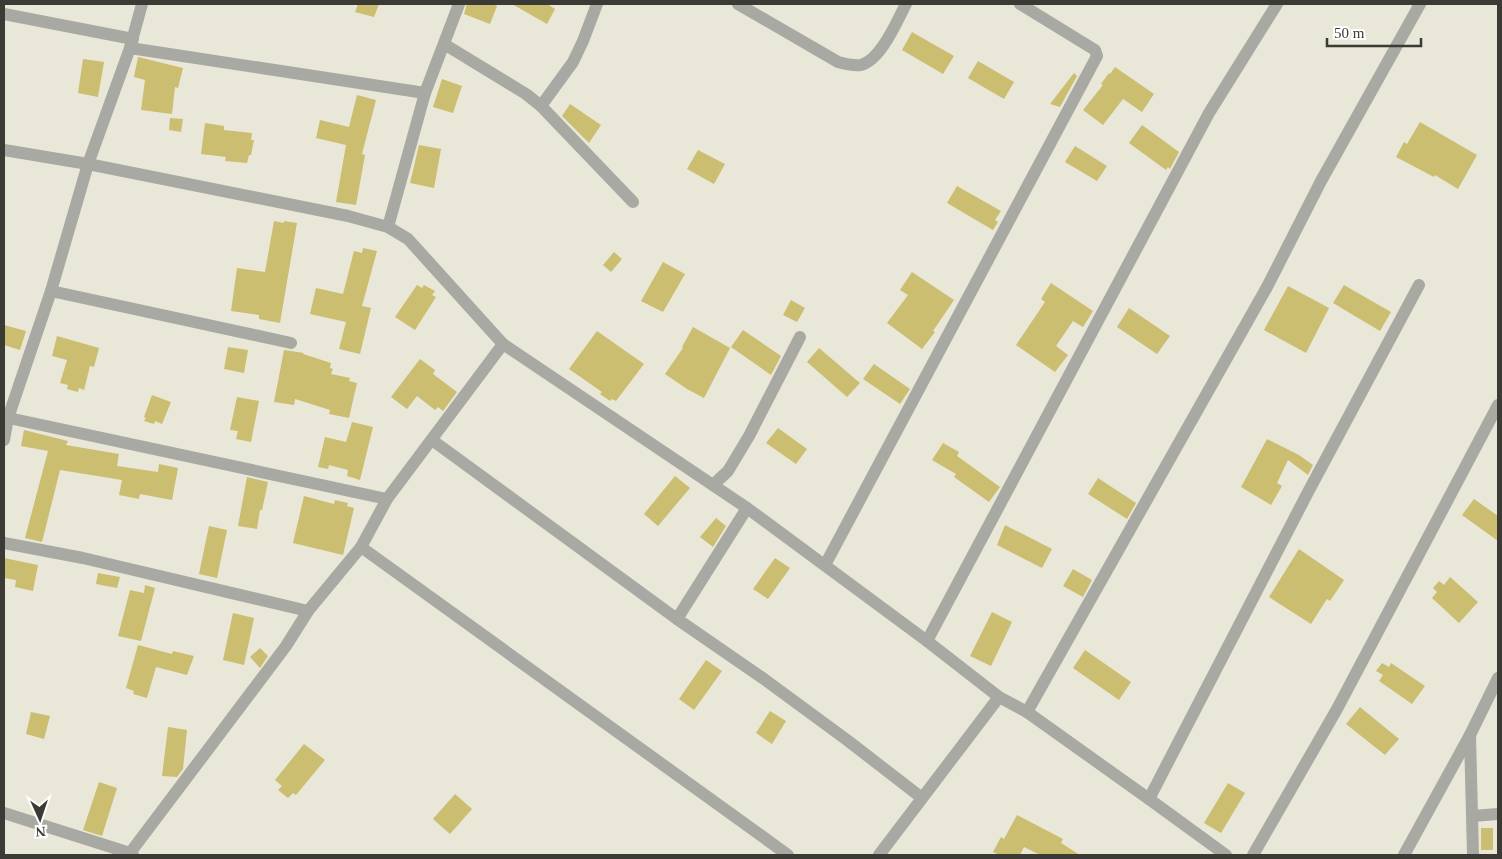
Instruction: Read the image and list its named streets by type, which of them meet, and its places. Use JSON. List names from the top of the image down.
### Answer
{
  "scale_bar": "50 m",
  "north": "bottom"
}
